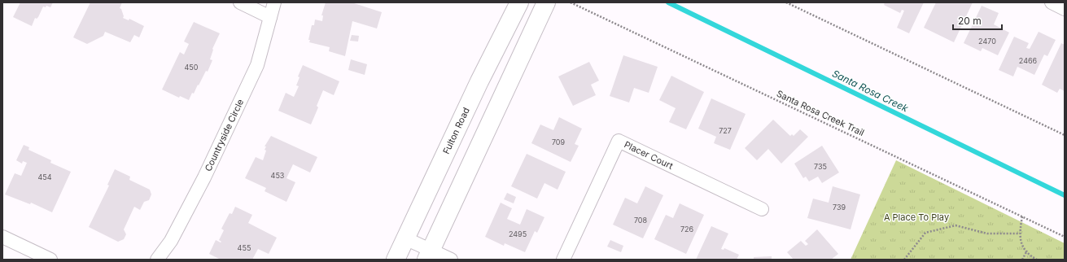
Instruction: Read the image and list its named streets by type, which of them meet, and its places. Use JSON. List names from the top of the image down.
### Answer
{
  "streets": {
    "main road": ["Fulton Road"],
    "street": ["Countryside Circle", "Placer Court"],
    "path": ["Santa Rosa Creek Trail"]
  },
  "water": ["Santa Rosa Creek"],
  "parks": ["A Place To Play"],
  "house_numbers": [
    "2470",
    "2466",
    "450",
    "727",
    "709",
    "735",
    "453",
    "454",
    "739",
    "708",
    "726",
    "2495",
    "455"
  ],
  "scale_bar": "20 m"
}
